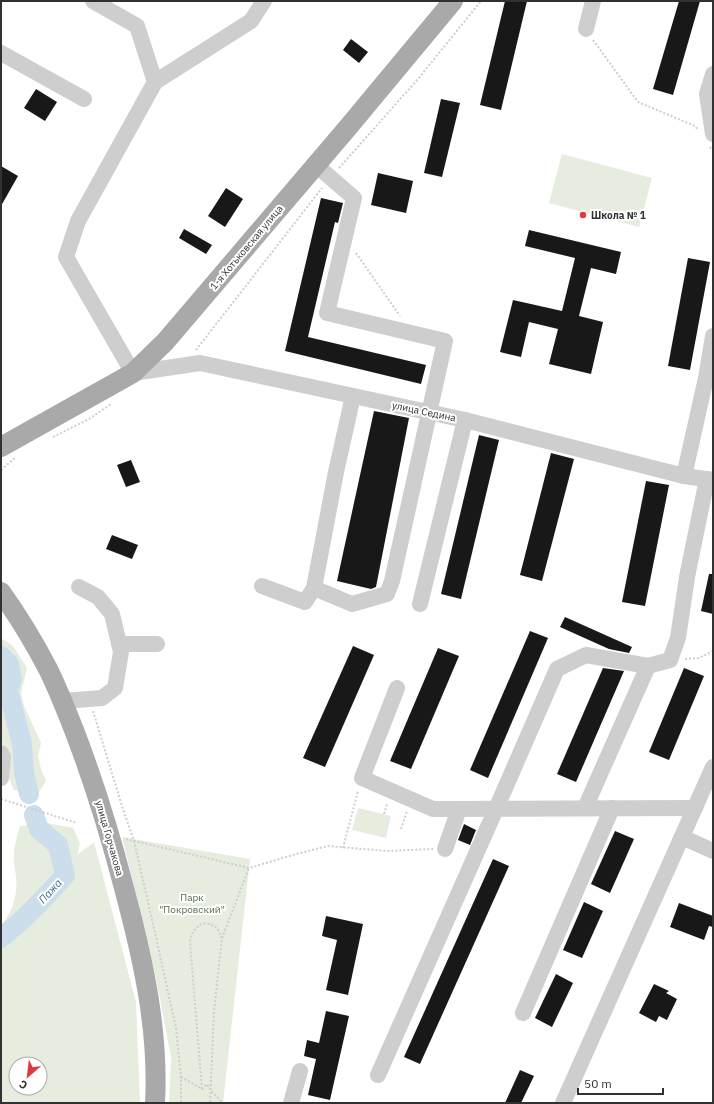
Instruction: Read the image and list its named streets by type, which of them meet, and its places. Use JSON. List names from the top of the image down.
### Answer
{
  "streets": {
    "main road": ["1-я Хотьковская улица", "улица Горчакова"],
    "street": ["улица Седина"]
  },
  "crossings": [
    ["1-я Хотьковская улица", "улица Седина"]
  ],
  "water": ["Пажа"],
  "parks": ["Парк \"Покровский\""],
  "places": ["Школа № 1"],
  "scale_bar": "50 m",
  "north": "bottom left"
}
